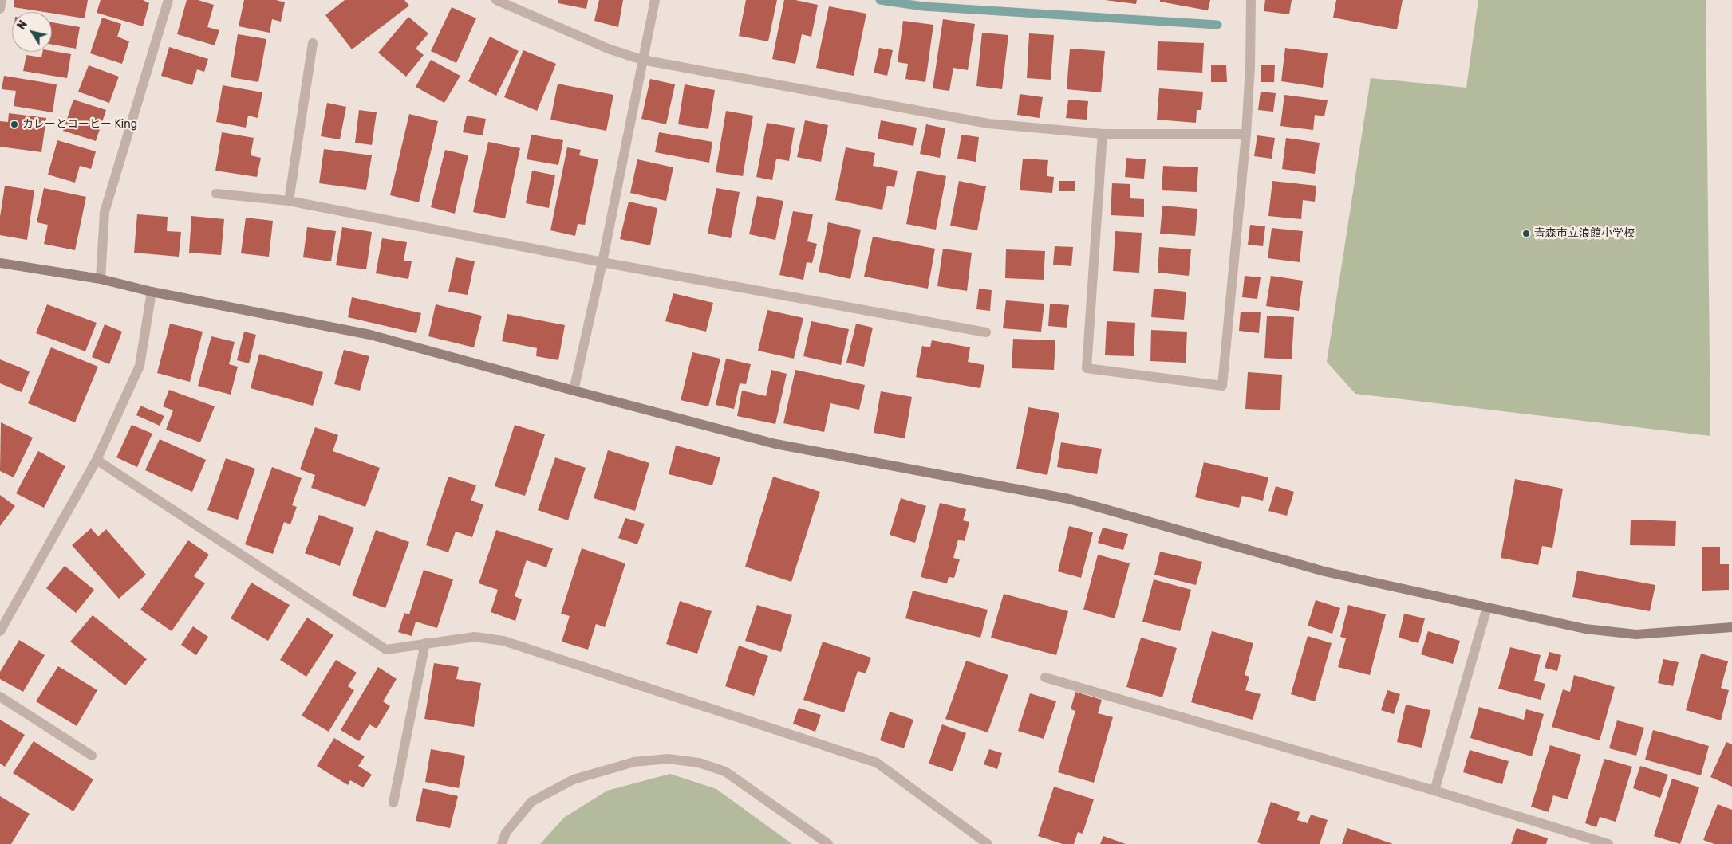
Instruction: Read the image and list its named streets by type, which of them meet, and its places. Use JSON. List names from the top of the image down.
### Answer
{
  "places": ["カレーとコーヒー King", "青森市立浪館小学校"],
  "north": "top left"
}
